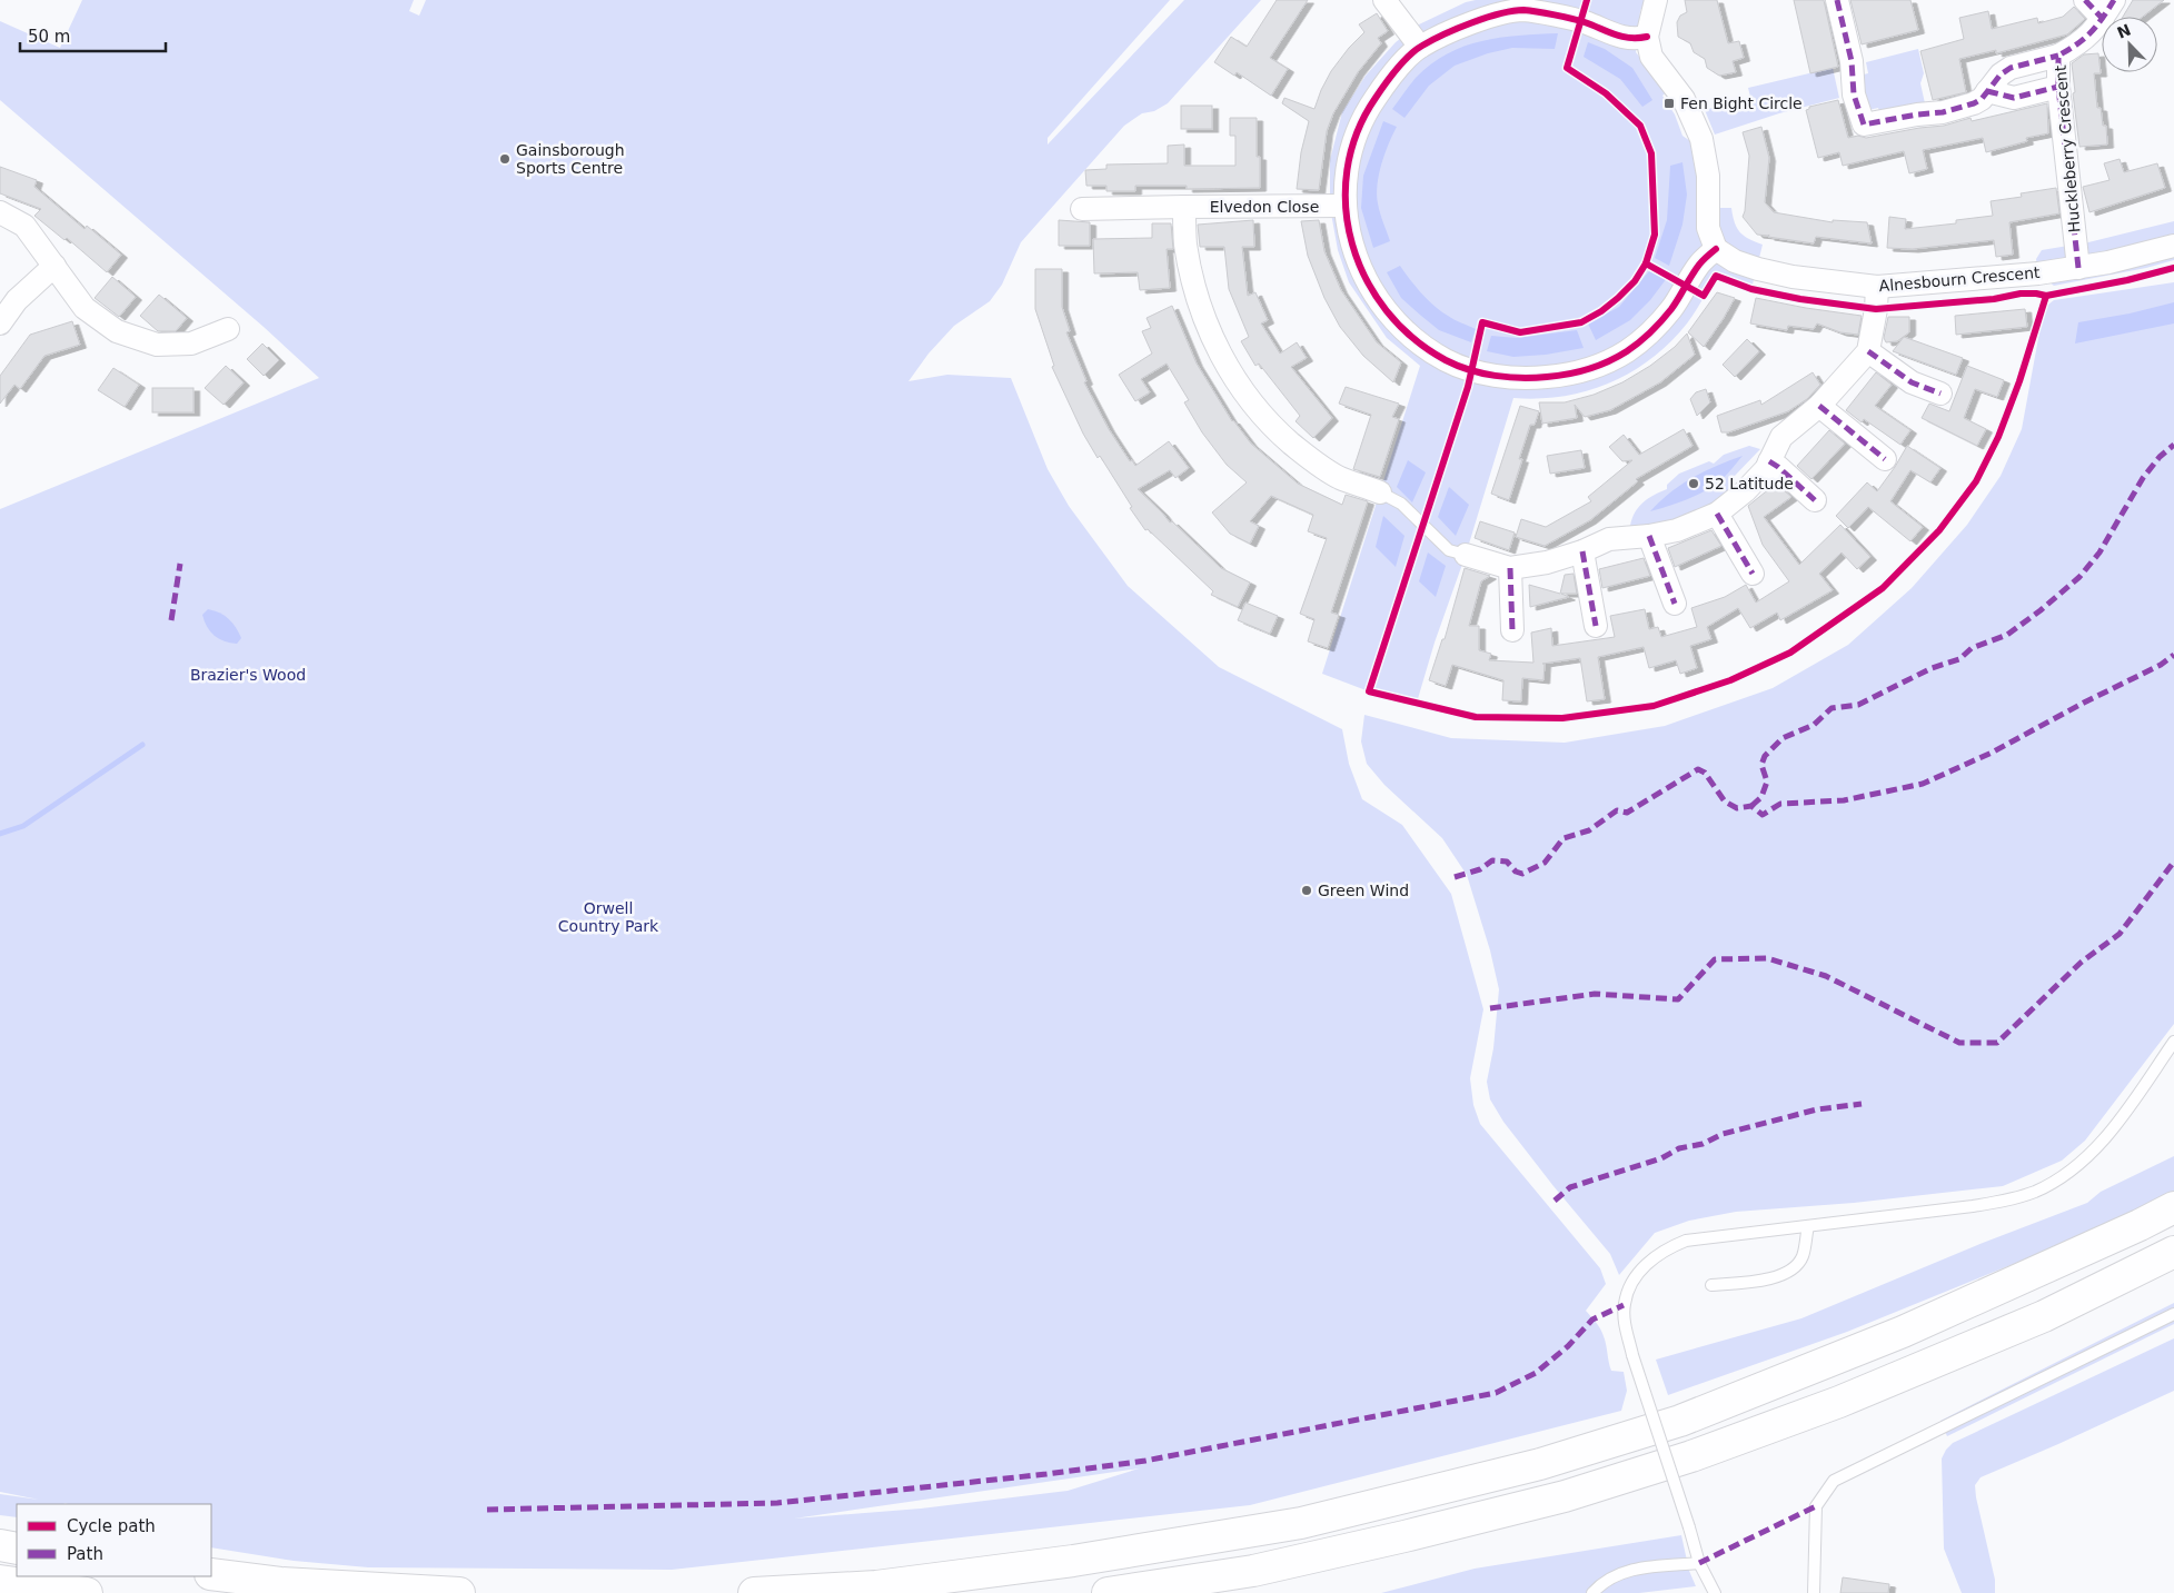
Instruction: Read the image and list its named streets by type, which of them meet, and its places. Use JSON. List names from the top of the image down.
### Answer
{
  "streets": {
    "street": ["Huckleberry Crescent", "Elvedon Close", "Alnesbourn Crescent"]
  },
  "crossings": [
    ["Huckleberry Crescent", "Alnesbourn Crescent"]
  ],
  "parks": ["Brazier's Wood", "Orwell Country Park"],
  "places": {
    "transit": ["Fen Bight Circle"],
    "other": ["Gainsborough Sports Centre", "52 Latitude", "Green Wind"]
  },
  "legend": ["Cycle path", "Path"],
  "scale_bar": "50 m",
  "north": "top left"
}
